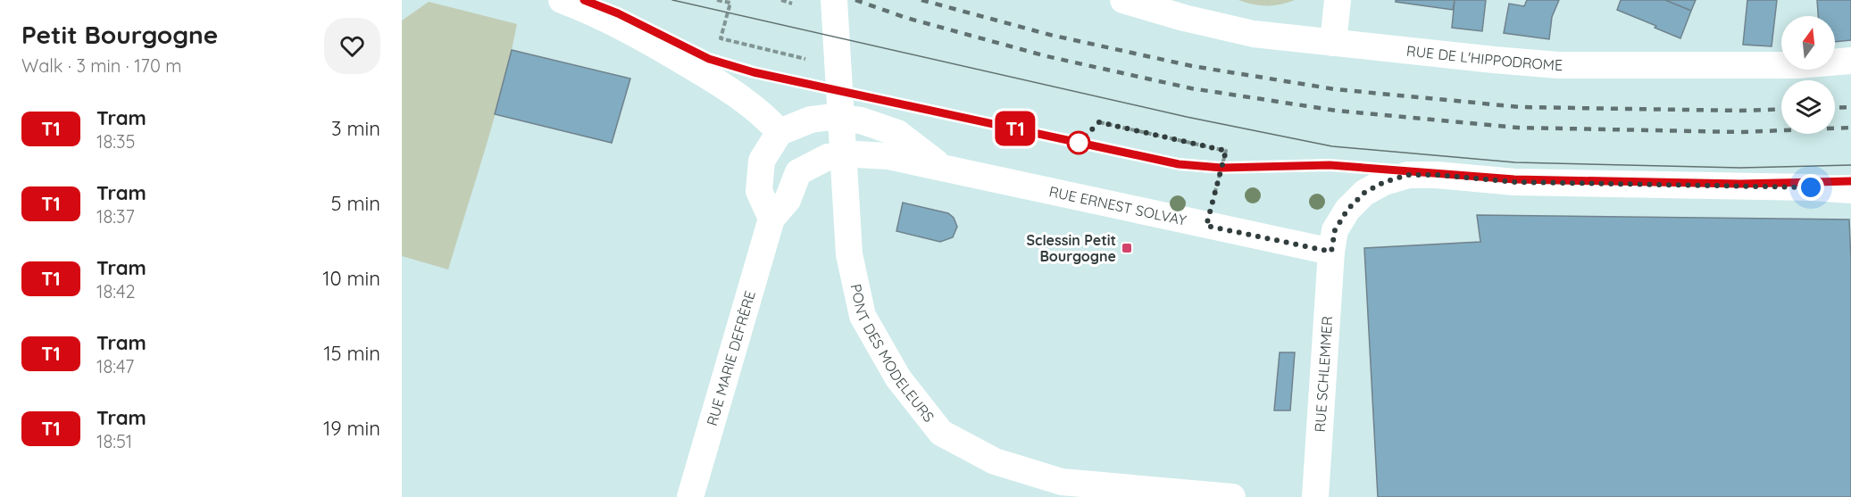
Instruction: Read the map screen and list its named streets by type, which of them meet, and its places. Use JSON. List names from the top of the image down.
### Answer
{
  "streets": {
    "street": [
      "RUE DE L'HIPPODROME",
      "RUE ERNEST SOLVAY",
      "PONT DES MODELEURS",
      "RUE MARIE DEFRÈRE",
      "RUE SCHLEMMER"
    ]
  },
  "crossings": [
    ["RUE ERNEST SOLVAY", "RUE MARIE DEFRÈRE"],
    ["RUE ERNEST SOLVAY", "RUE SCHLEMMER"]
  ],
  "places": {
    "transit": ["Sclessin Petit Bourgogne"]
  },
  "lines": ["tram line T1"],
  "north": "top",
  "page": {
    "heading": ["Petit Bourgogne", "Walk · 3 min · 170 m"],
    "on_map": "T1",
    "list": [
      {
        "mark": "T1",
        "name": "Tram",
        "note": "18:35",
        "value": "3 min"
      },
      {
        "mark": "T1",
        "name": "Tram",
        "note": "18:37",
        "value": "5 min"
      },
      {
        "mark": "T1",
        "name": "Tram",
        "note": "18:42",
        "value": "10 min"
      },
      {
        "mark": "T1",
        "name": "Tram",
        "note": "18:47",
        "value": "15 min"
      },
      {
        "mark": "T1",
        "name": "Tram",
        "note": "18:51",
        "value": "19 min"
      }
    ]
  }
}
